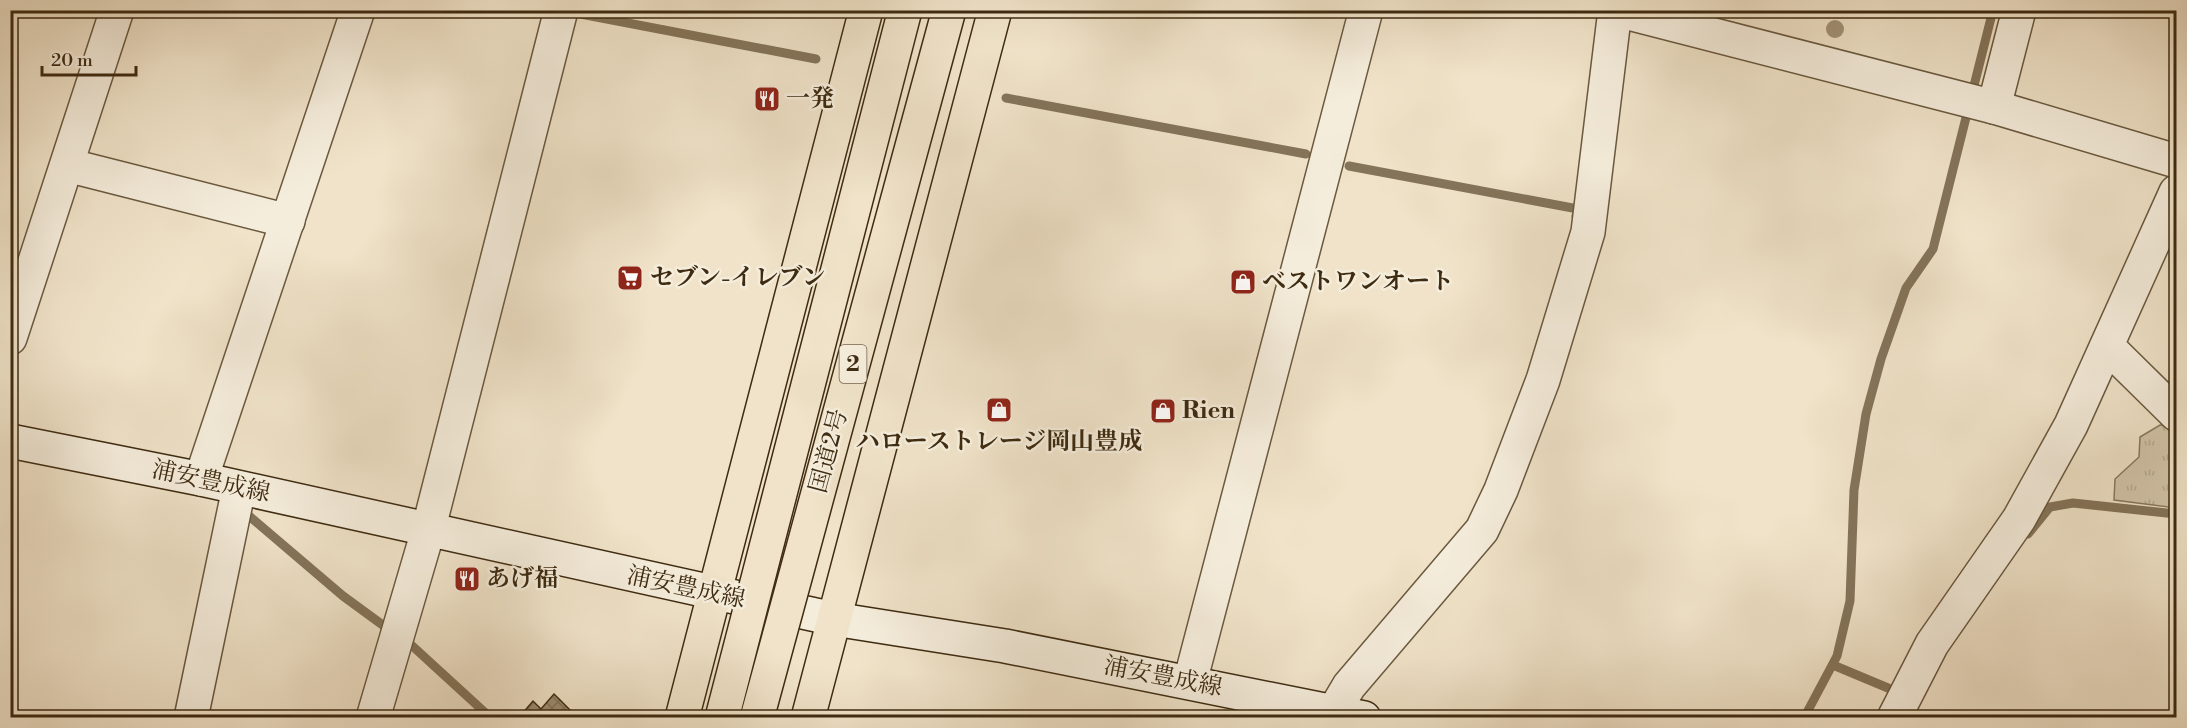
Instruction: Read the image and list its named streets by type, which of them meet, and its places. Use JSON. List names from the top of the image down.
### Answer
{
  "streets": {
    "highway": ["2", "国道2号"],
    "street": ["浦安豊成線"]
  },
  "places": {
    "restaurant": ["一発", "あげ福"],
    "supermarket": ["セブン-イレブン"],
    "shop": ["ベストワンオート", "ハローストレージ岡山豊成", "Rien"]
  },
  "scale_bar": "20 m"
}
